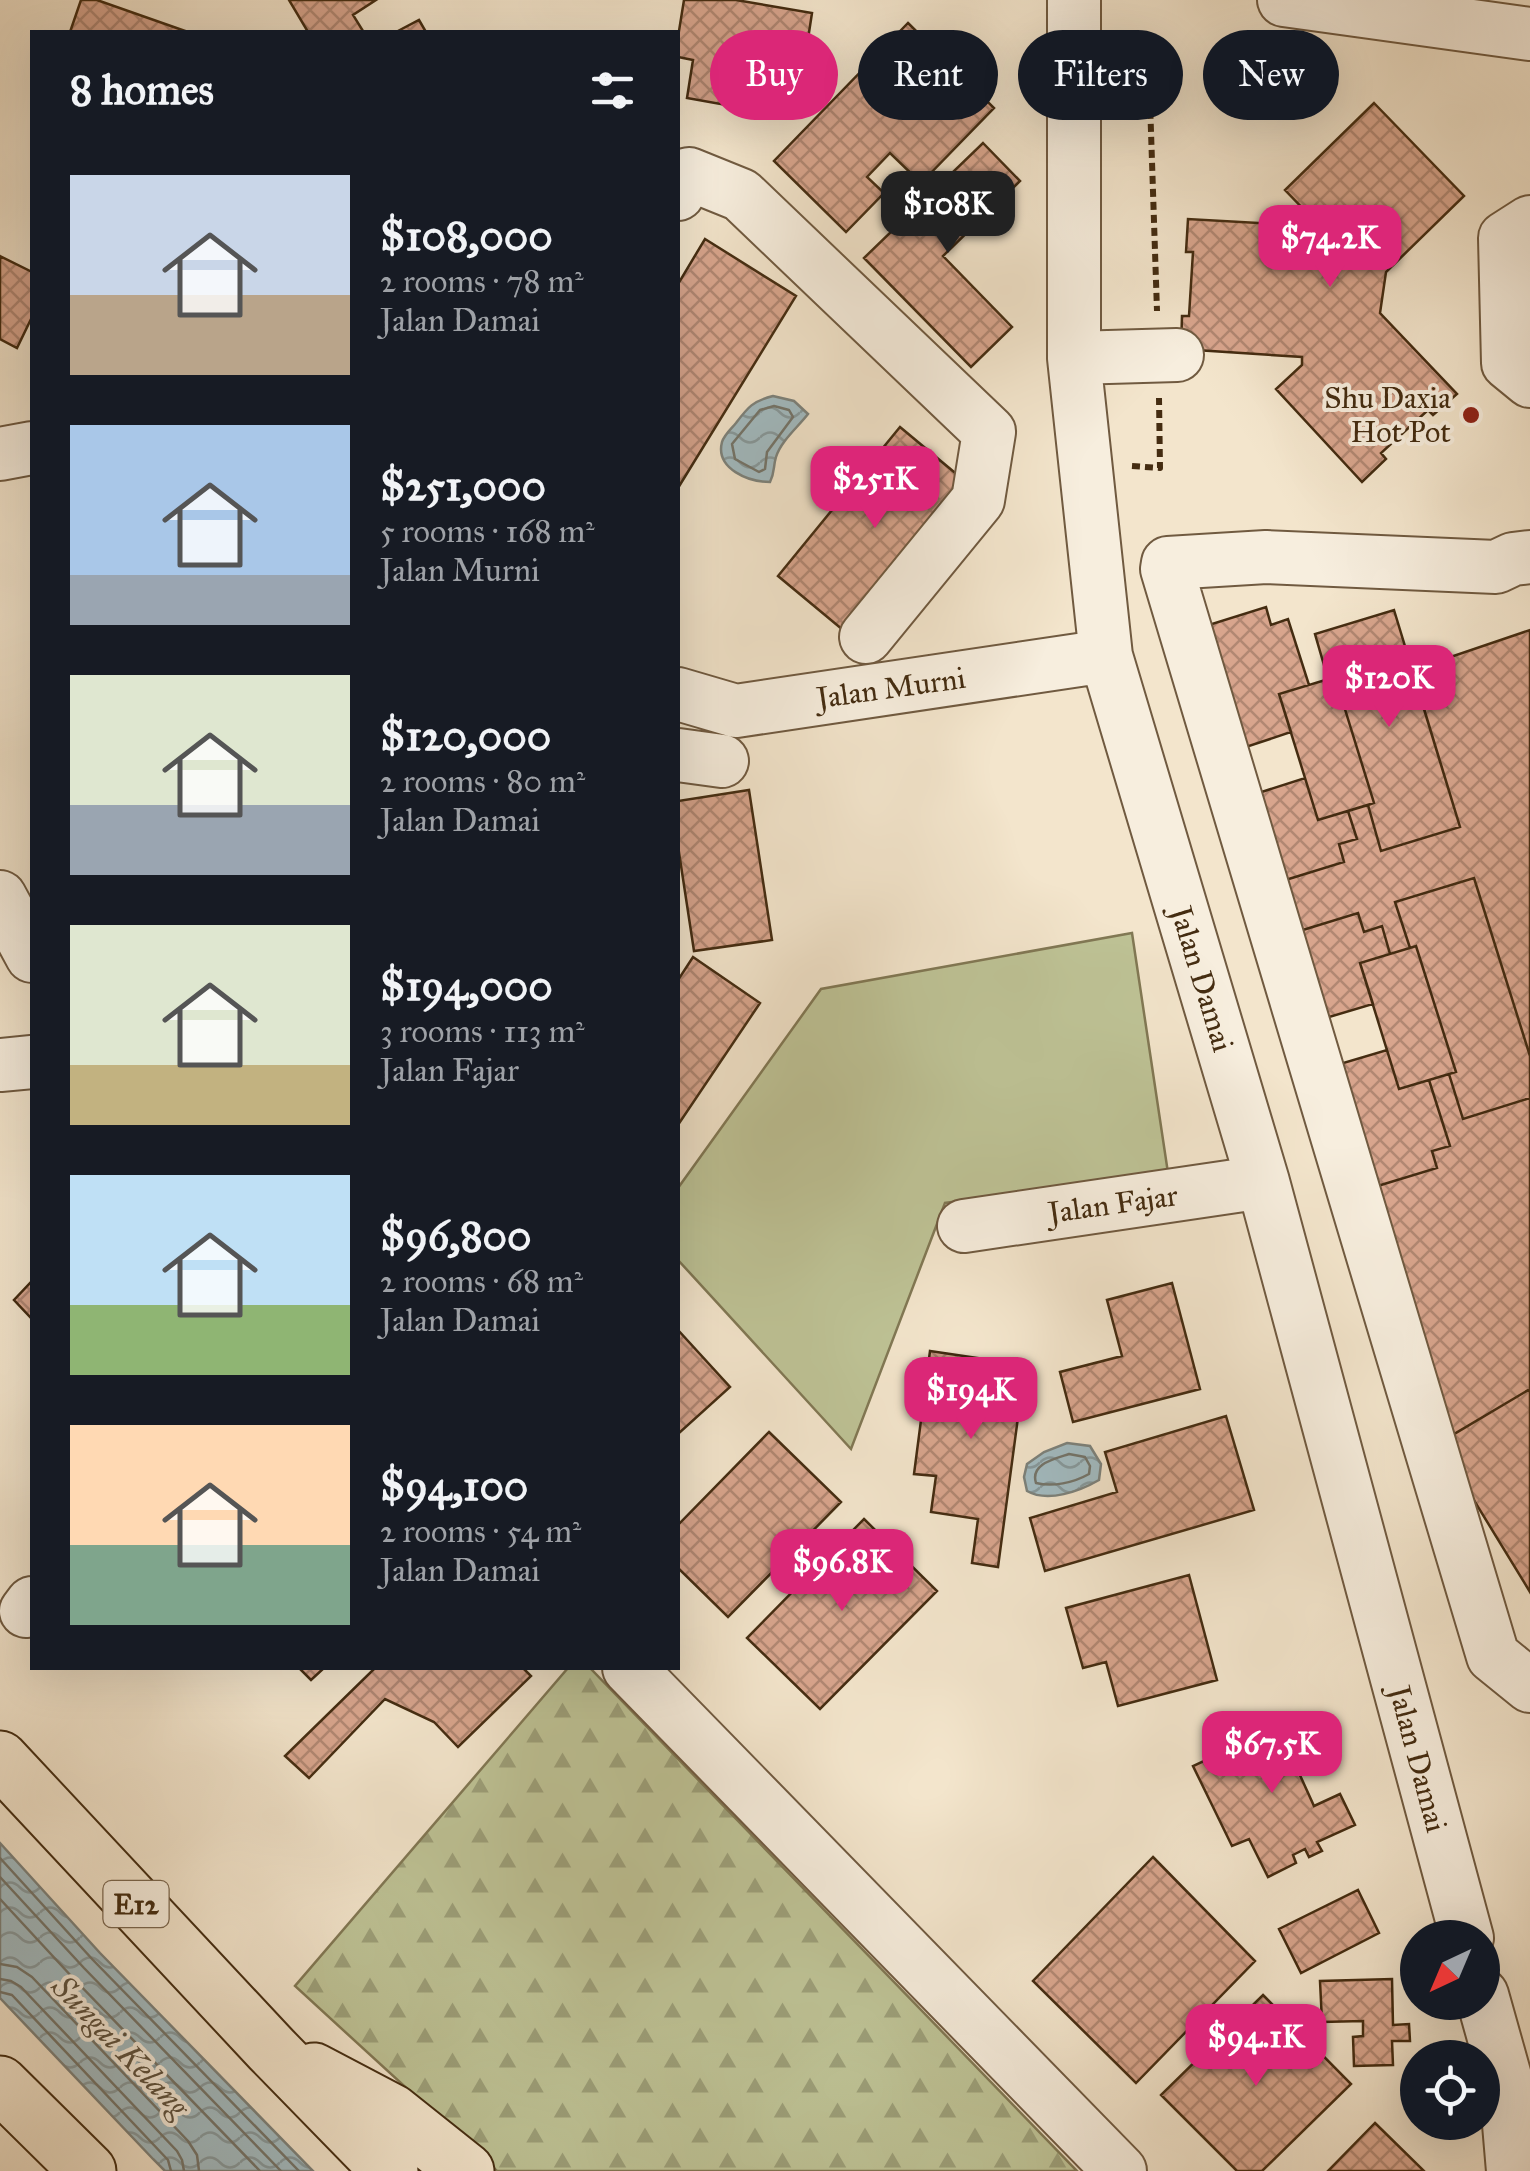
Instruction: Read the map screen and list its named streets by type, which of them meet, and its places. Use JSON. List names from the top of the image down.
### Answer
{
  "streets": {
    "highway": ["E12"],
    "street": ["Jalan Murni", "Jalan Damai", "Jalan Fajar"]
  },
  "crossings": [
    ["Jalan Murni", "Jalan Damai"],
    ["Jalan Damai", "Jalan Fajar"]
  ],
  "water": ["Sungai Kelang"],
  "places": ["Shu Daxia Hot Pot"],
  "north": "bottom left",
  "page": {
    "chip": [
      "Buy",
      "Rent",
      "Filters",
      "New"
    ],
    "heading": "8 homes",
    "list": [
      {
        "name": "$108,000",
        "note": "2 rooms · 78 m² · Jalan Damai"
      },
      {
        "name": "$251,000",
        "note": "5 rooms · 168 m² · Jalan Murni"
      },
      {
        "name": "$120,000",
        "note": "2 rooms · 80 m² · Jalan Damai"
      },
      {
        "name": "$194,000",
        "note": "3 rooms · 113 m² · Jalan Fajar"
      },
      {
        "name": "$96,800",
        "note": "2 rooms · 68 m² · Jalan Damai"
      },
      {
        "name": "$94,100",
        "note": "2 rooms · 54 m² · Jalan Damai"
      }
    ],
    "price": [
      "$108K",
      "$74.2K",
      "$251K",
      "$120K",
      "$194K",
      "$96.8K",
      "$67.5K",
      "$94.1K"
    ]
  }
}
